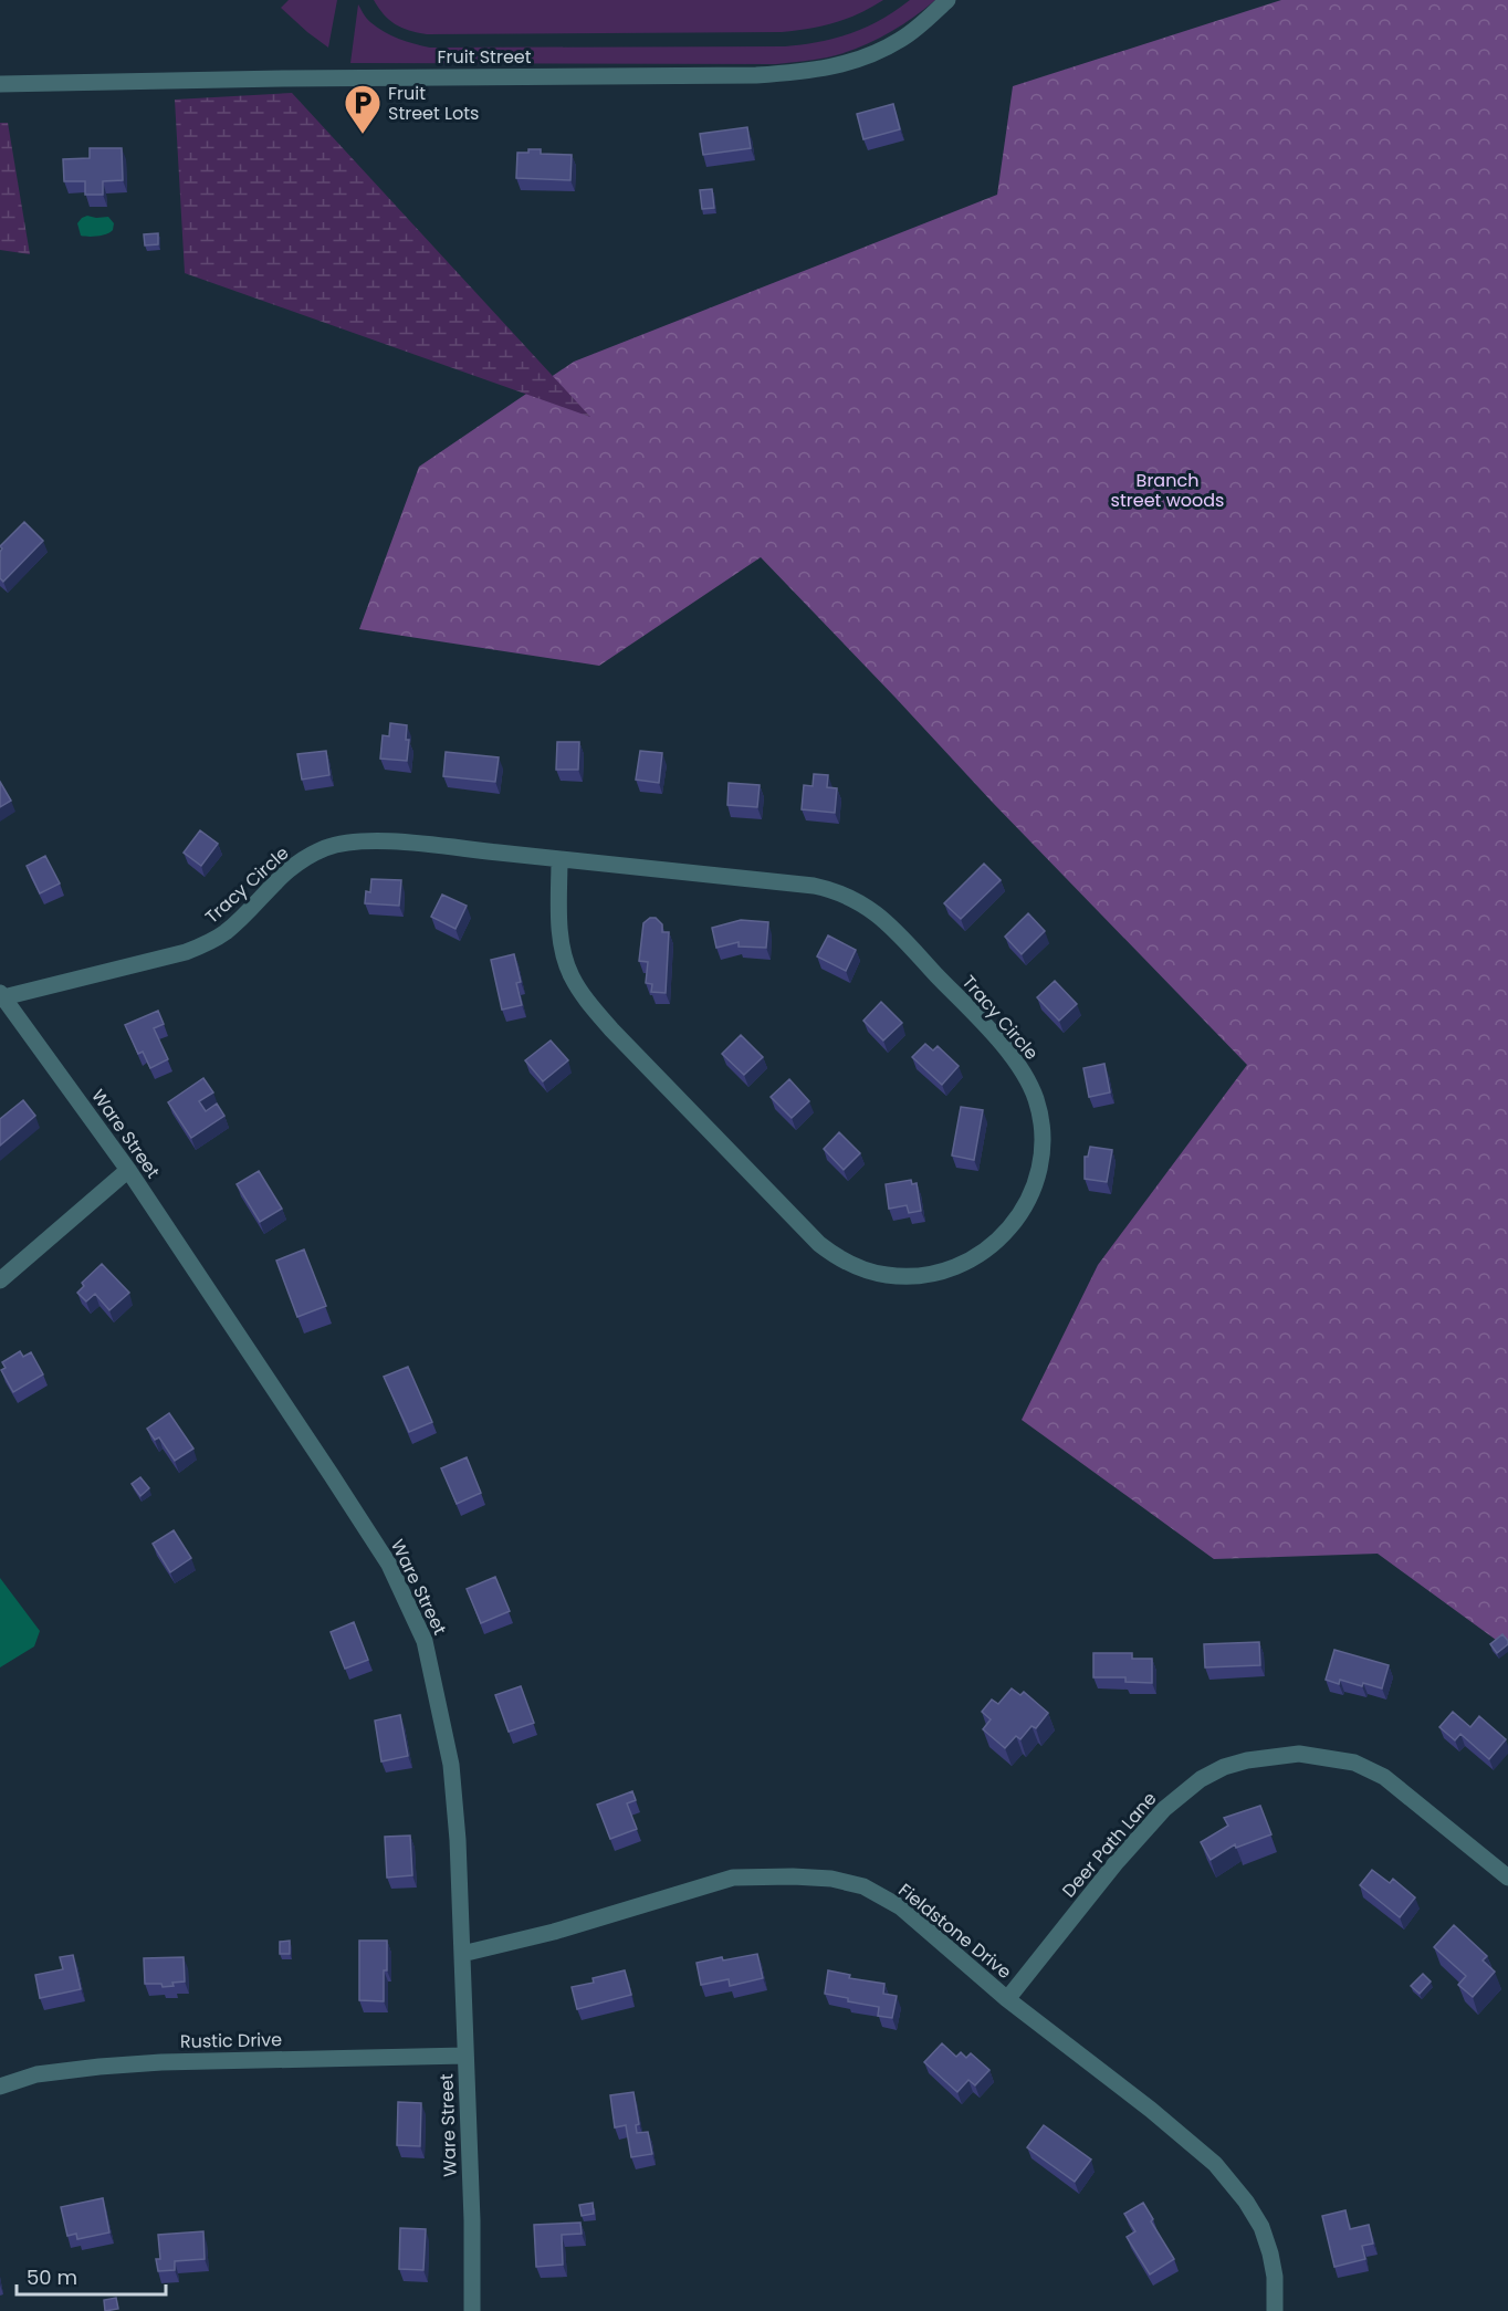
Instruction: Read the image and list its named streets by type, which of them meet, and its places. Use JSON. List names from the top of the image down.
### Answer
{
  "streets": {
    "street": [
      "Fruit Street",
      "Tracy Circle",
      "Ware Street",
      "Deer Path Lane",
      "Fieldstone Drive",
      "Rustic Drive"
    ]
  },
  "crossings": [
    ["Tracy Circle", "Ware Street"],
    ["Ware Street", "Fieldstone Drive"],
    ["Ware Street", "Rustic Drive"],
    ["Deer Path Lane", "Fieldstone Drive"]
  ],
  "parks": ["Branch street woods"],
  "places": {
    "parking": ["Fruit Street Lots"]
  },
  "scale_bar": "50 m"
}
